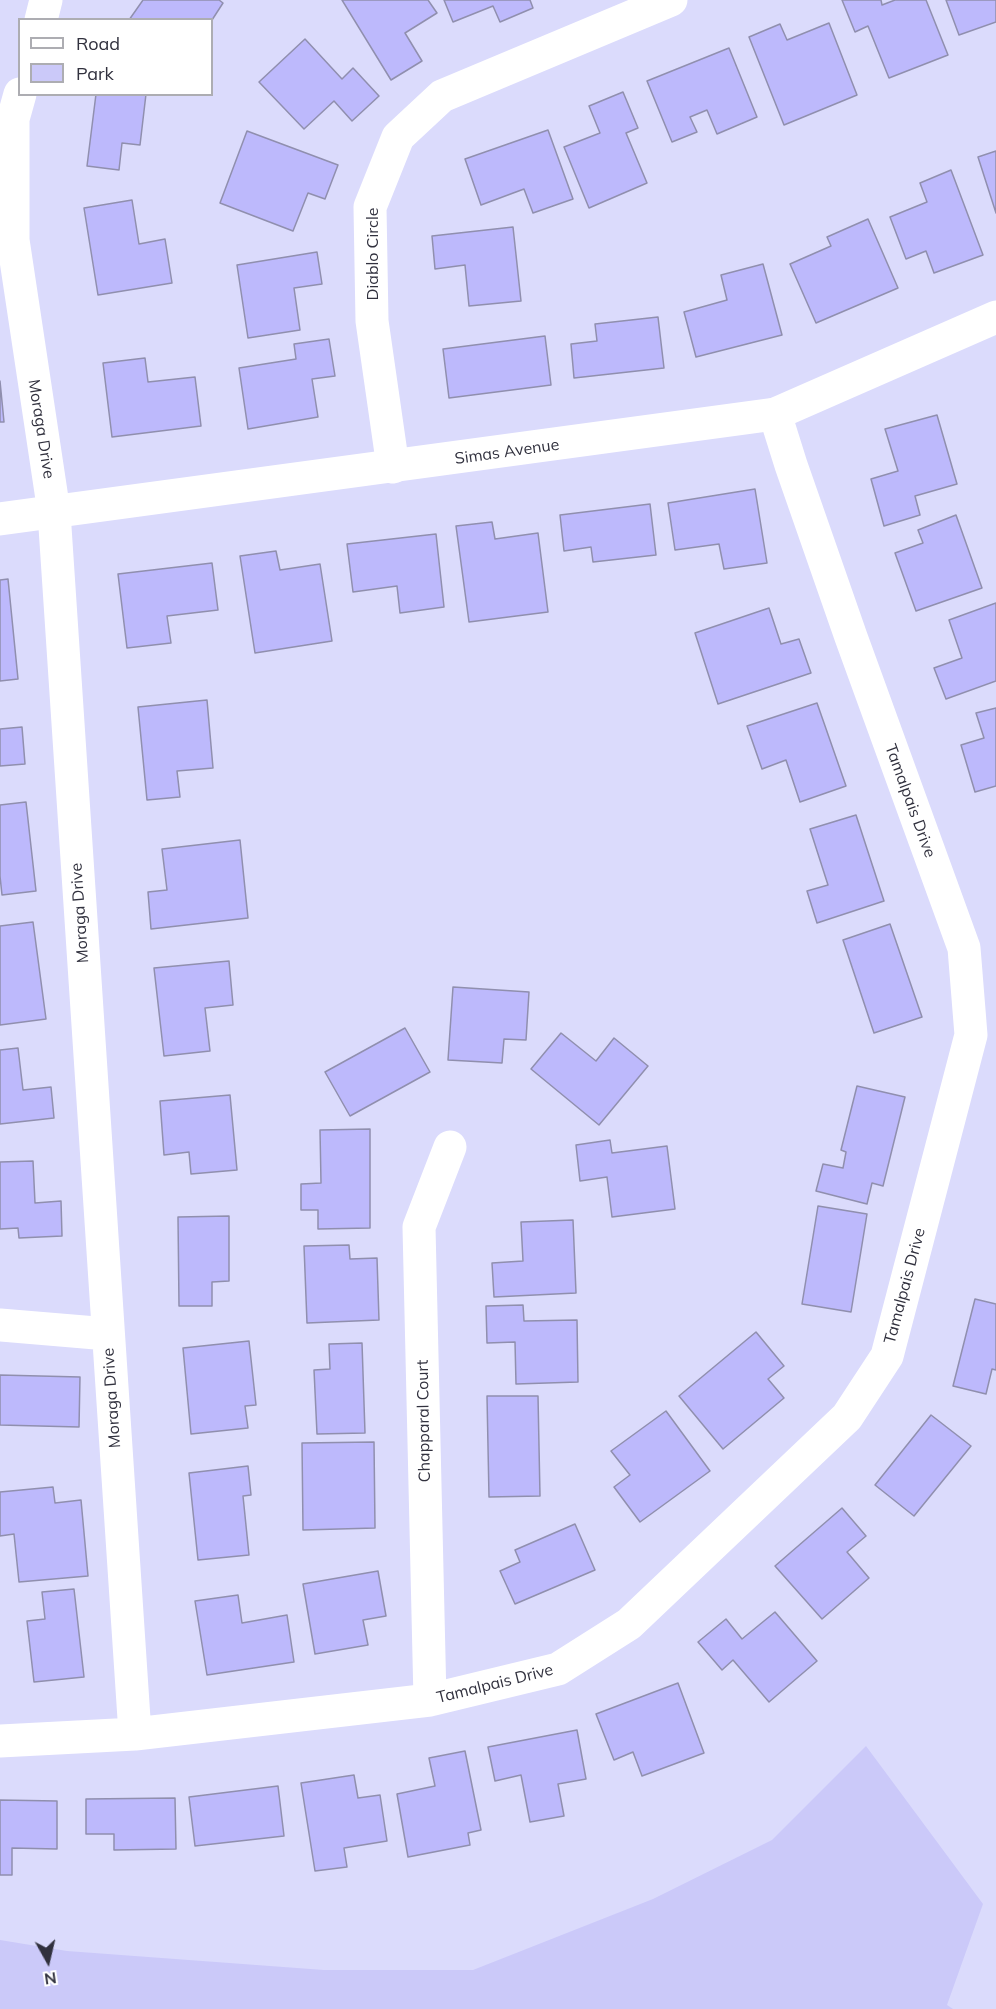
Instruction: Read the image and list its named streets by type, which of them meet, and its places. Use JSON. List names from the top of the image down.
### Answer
{
  "streets": {
    "street": [
      "Diablo Circle",
      "Moraga Drive",
      "Simas Avenue",
      "Tamalpais Drive",
      "Chapparal Court"
    ]
  },
  "crossings": [
    ["Diablo Circle", "Simas Avenue"],
    ["Moraga Drive", "Simas Avenue"],
    ["Moraga Drive", "Tamalpais Drive"],
    ["Simas Avenue", "Tamalpais Drive"],
    ["Tamalpais Drive", "Chapparal Court"]
  ],
  "legend": ["Road", "Park"],
  "north": "bottom"
}
